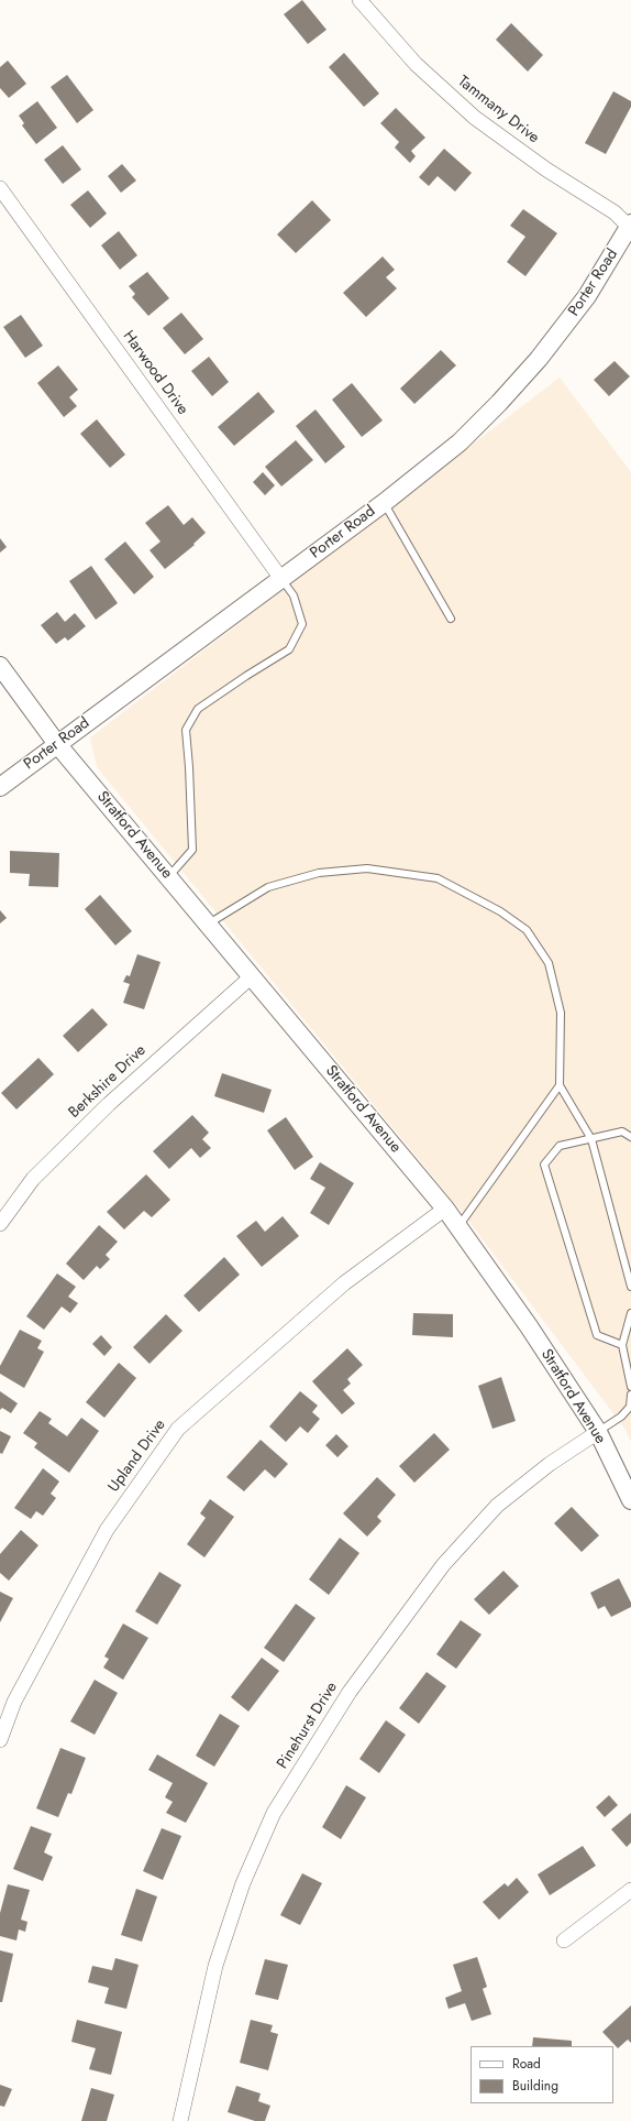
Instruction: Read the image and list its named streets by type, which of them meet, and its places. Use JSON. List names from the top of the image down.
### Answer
{
  "streets": {
    "street": [
      "Tammany Drive",
      "Porter Road",
      "Harwood Drive",
      "Stratford Avenue",
      "Berkshire Drive",
      "Upland Drive",
      "Pinehurst Drive"
    ]
  },
  "crossings": [
    ["Tammany Drive", "Porter Road"],
    ["Porter Road", "Harwood Drive"],
    ["Porter Road", "Stratford Avenue"],
    ["Stratford Avenue", "Berkshire Drive"],
    ["Stratford Avenue", "Upland Drive"],
    ["Stratford Avenue", "Pinehurst Drive"]
  ],
  "legend": ["Road", "Building"]
}
